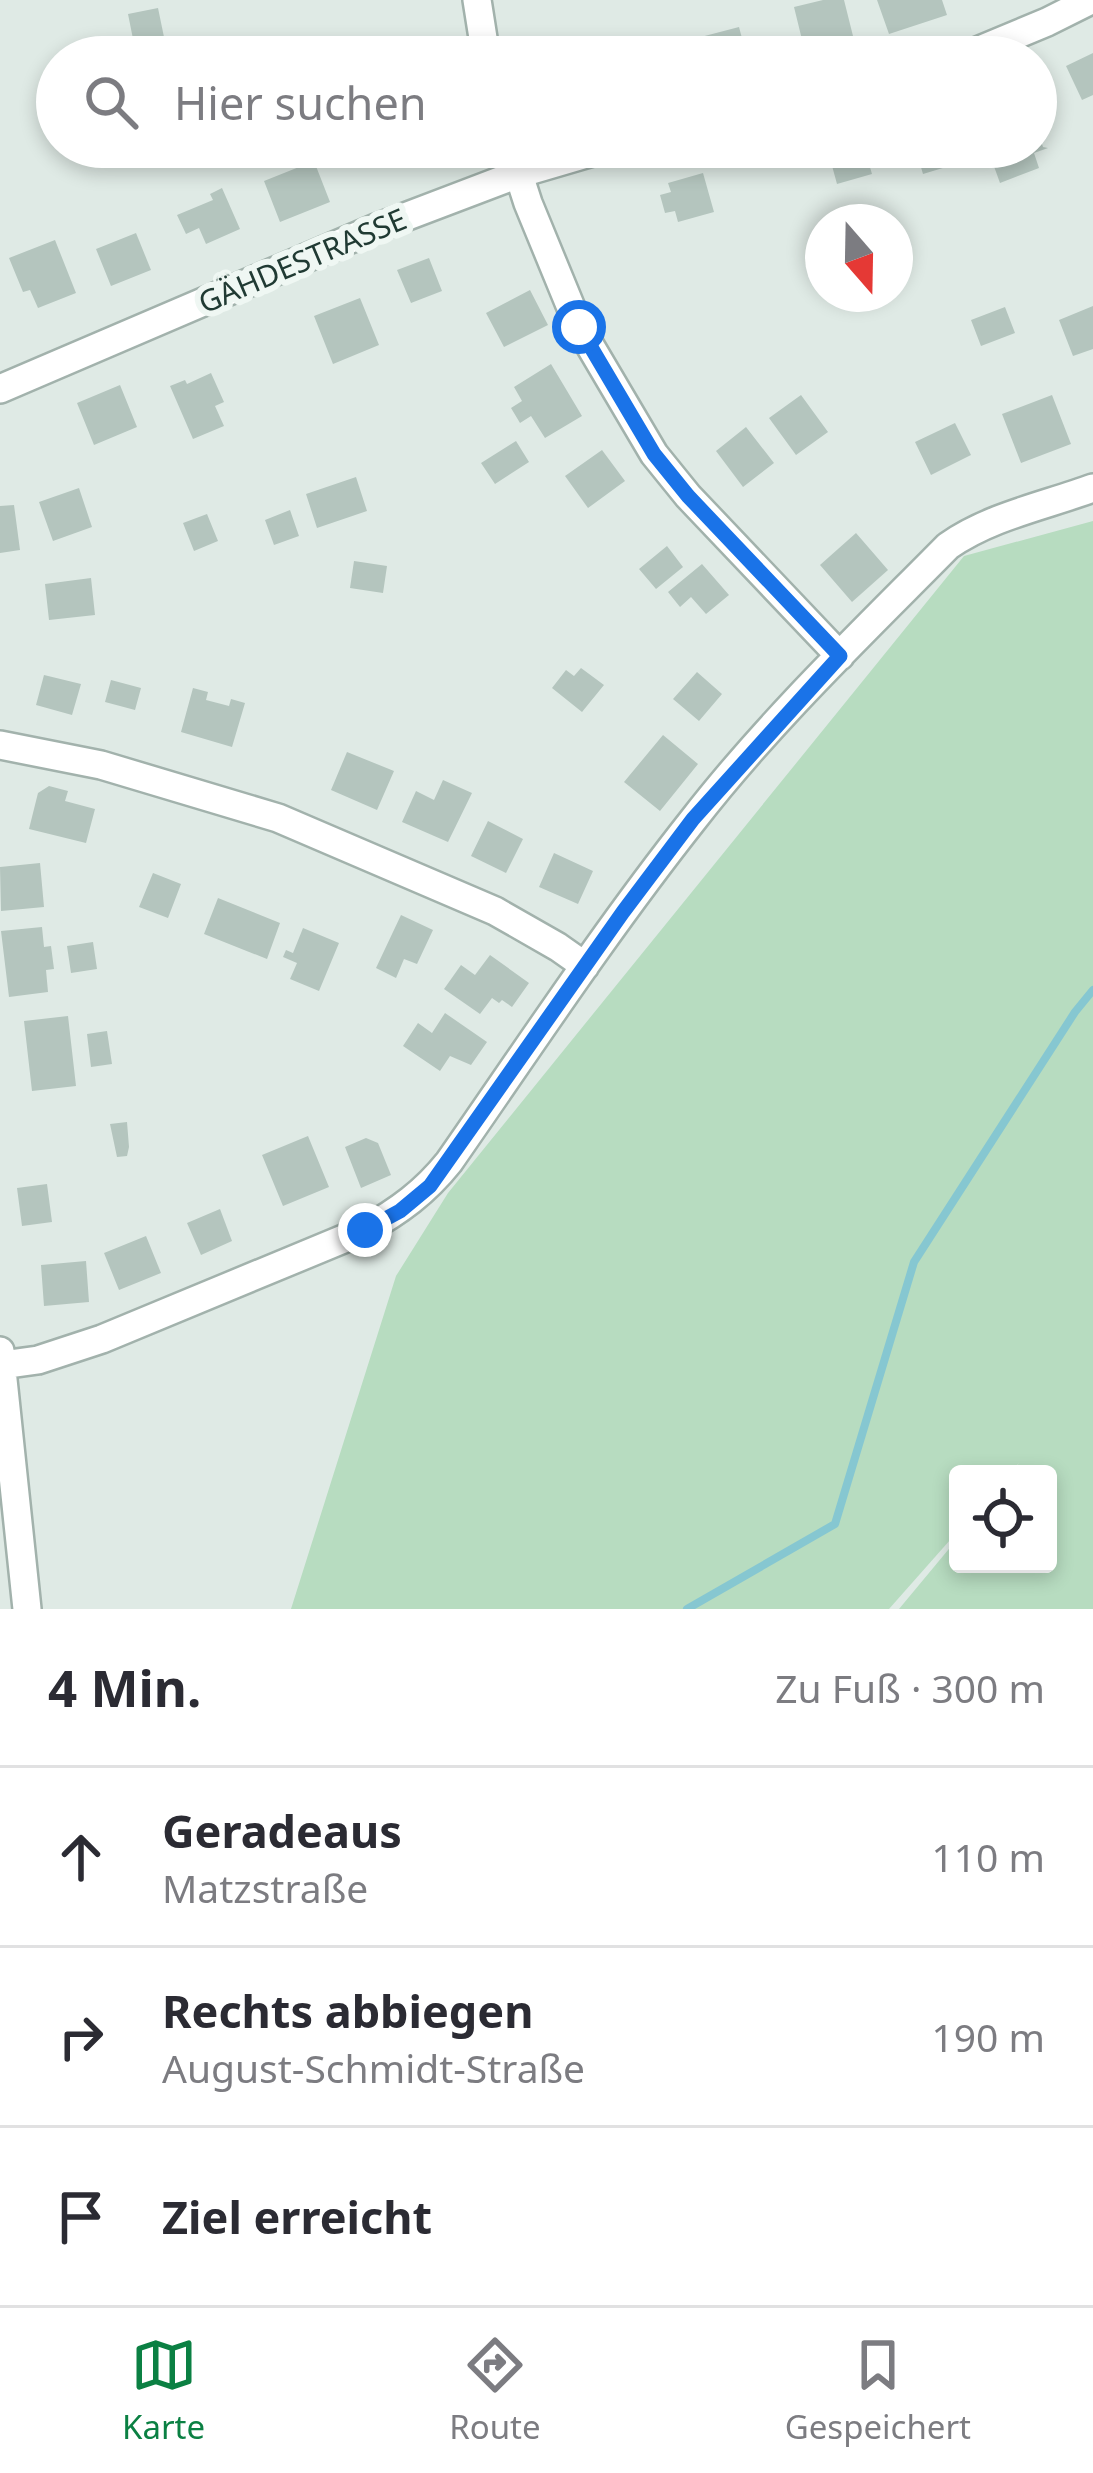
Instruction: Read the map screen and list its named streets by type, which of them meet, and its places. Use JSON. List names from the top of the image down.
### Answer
{
  "streets": {
    "street": ["GÄHDESTRASSE"]
  },
  "north": "bottom",
  "page": {
    "search": "Hier suchen",
    "heading": ["4 Min.", "Zu Fuß · 300 m"],
    "list": [
      ["Geradeaus", "Matzstraße", "110 m"],
      ["Rechts abbiegen", "August-Schmidt-Straße", "190 m"],
      "Ziel erreicht"
    ],
    "nav": ["Karte", "Route", "Gespeichert"]
  }
}
